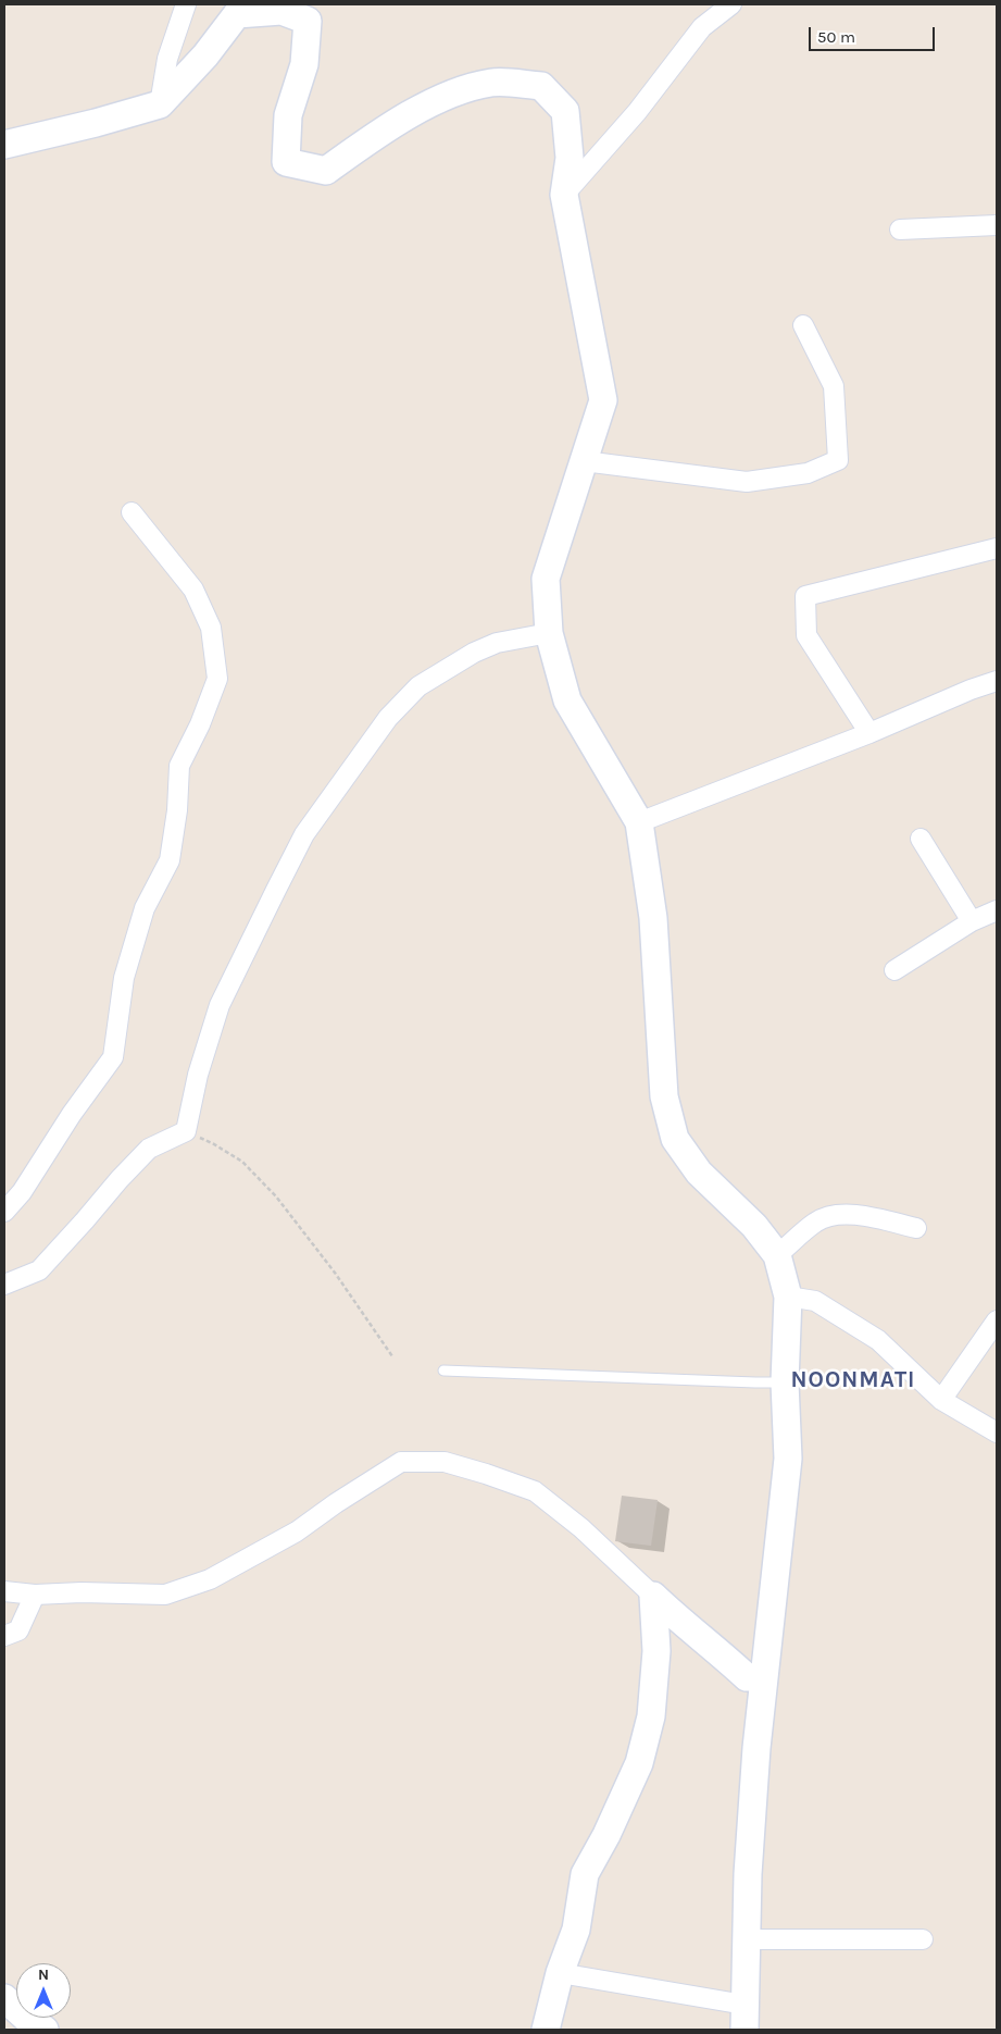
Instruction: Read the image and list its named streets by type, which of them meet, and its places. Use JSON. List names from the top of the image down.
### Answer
{
  "districts": ["NOONMATI"],
  "scale_bar": "50 m",
  "north": "top"
}
